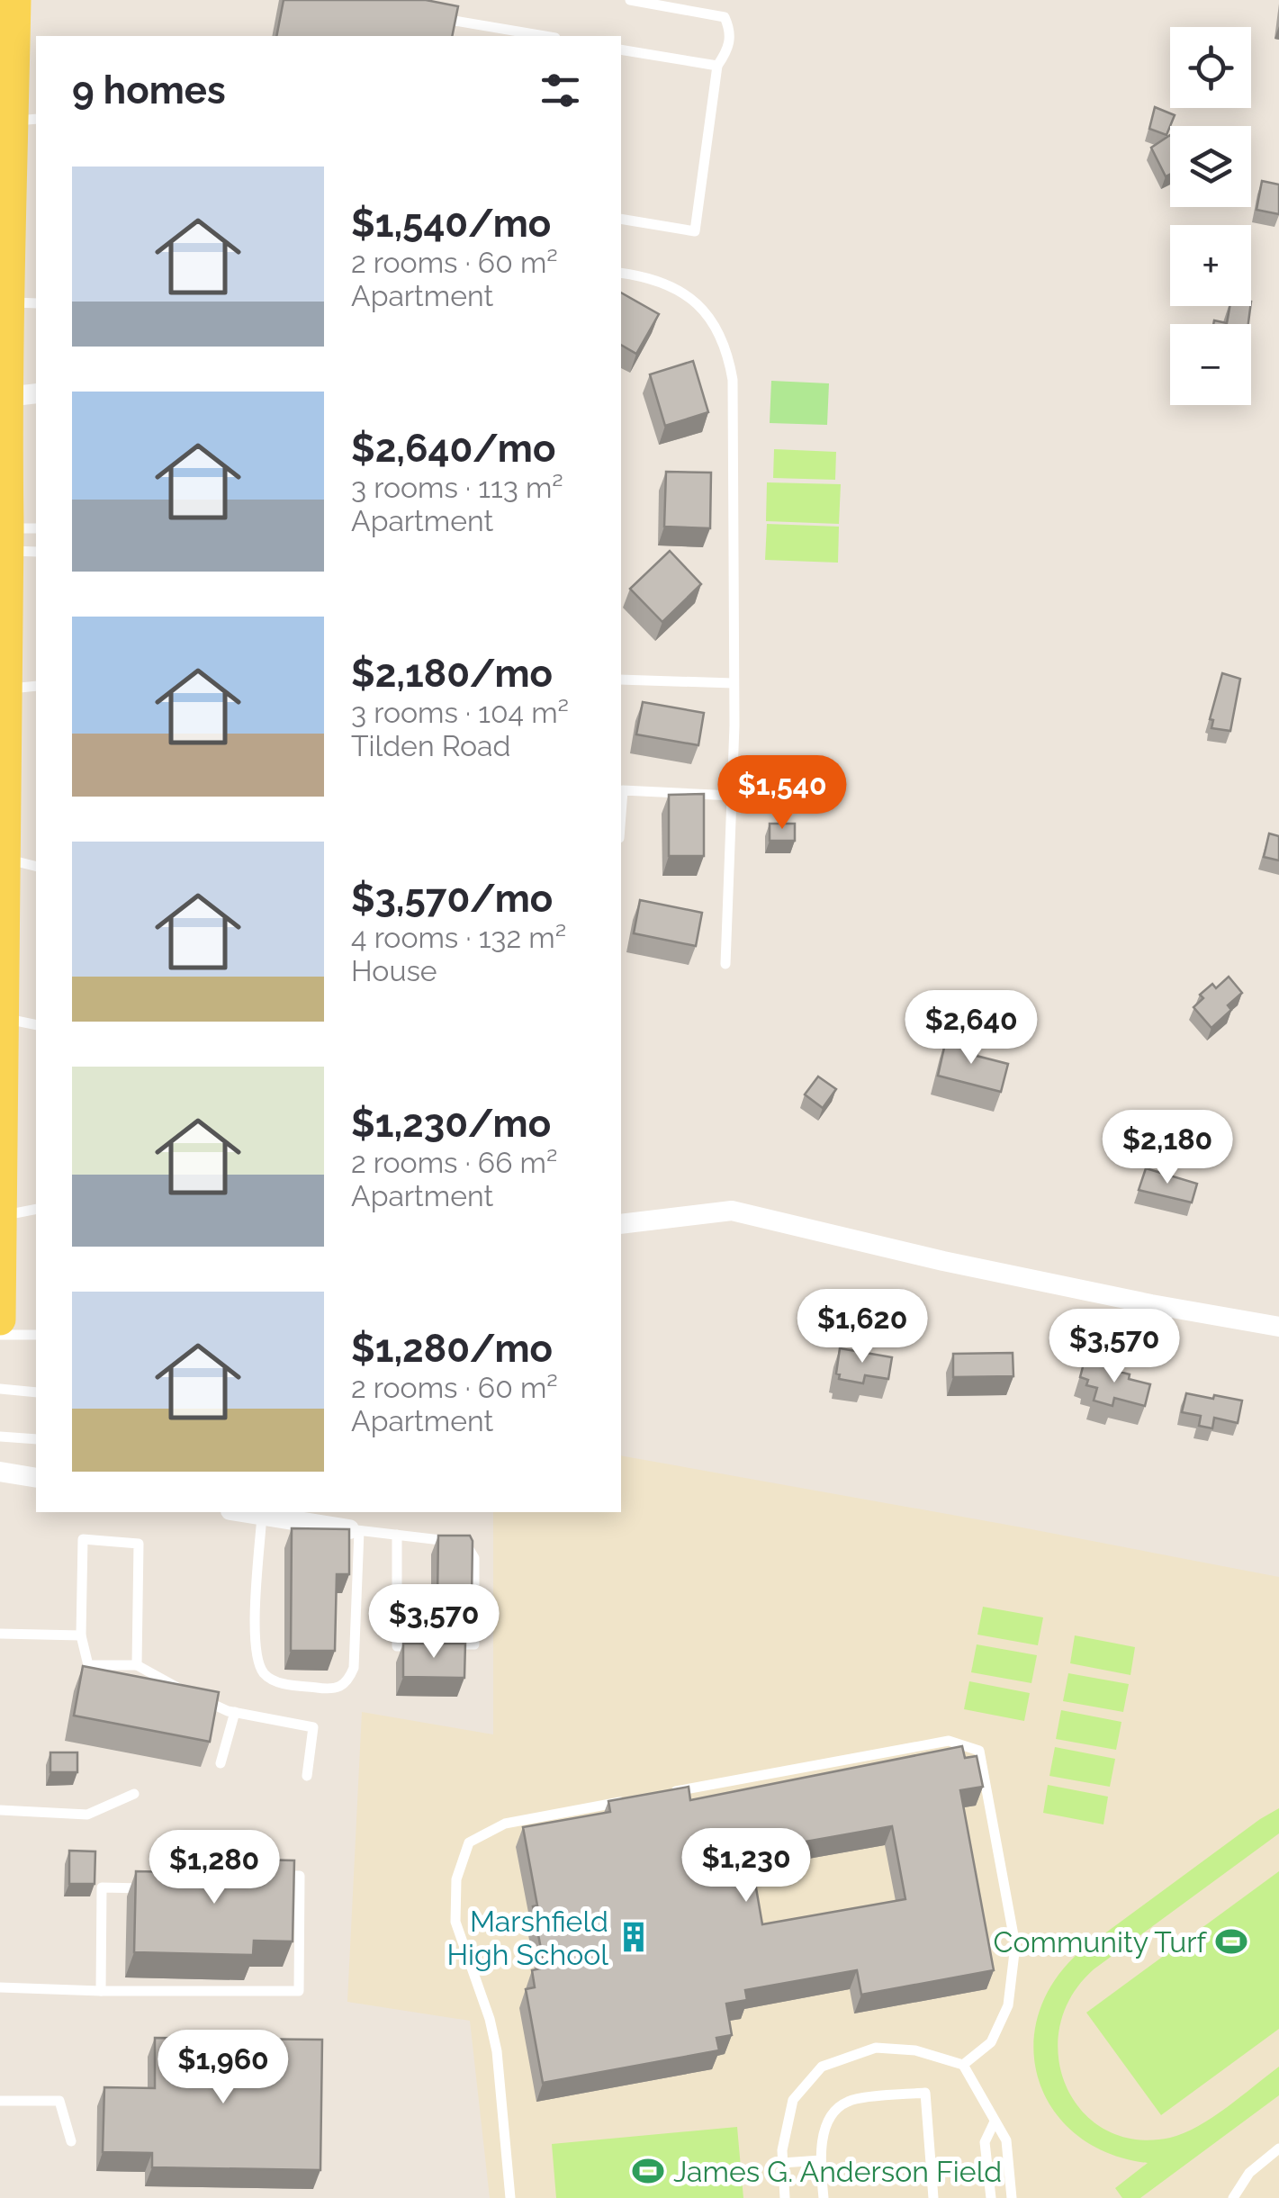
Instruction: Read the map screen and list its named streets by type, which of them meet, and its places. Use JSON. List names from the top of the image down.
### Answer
{
  "places": {
    "building": ["Marshfield High School"],
    "sports": ["Community Turf", "James G. Anderson Field"]
  },
  "page": {
    "map_buttons": ["+", "−"],
    "heading": "9 homes",
    "list": [
      {
        "name": "$1,540/mo",
        "note": "2 rooms · 60 m² · Apartment"
      },
      {
        "name": "$2,640/mo",
        "note": "3 rooms · 113 m² · Apartment"
      },
      {
        "name": "$2,180/mo",
        "note": "3 rooms · 104 m² · Tilden Road"
      },
      {
        "name": "$3,570/mo",
        "note": "4 rooms · 132 m² · House"
      },
      {
        "name": "$1,230/mo",
        "note": "2 rooms · 66 m² · Apartment"
      },
      {
        "name": "$1,280/mo",
        "note": "2 rooms · 60 m² · Apartment"
      }
    ],
    "price": [
      "$1,540",
      "$2,640",
      "$2,180",
      "$1,620",
      "$3,570",
      "$3,570",
      "$1,230",
      "$1,280",
      "$1,960"
    ]
  }
}
